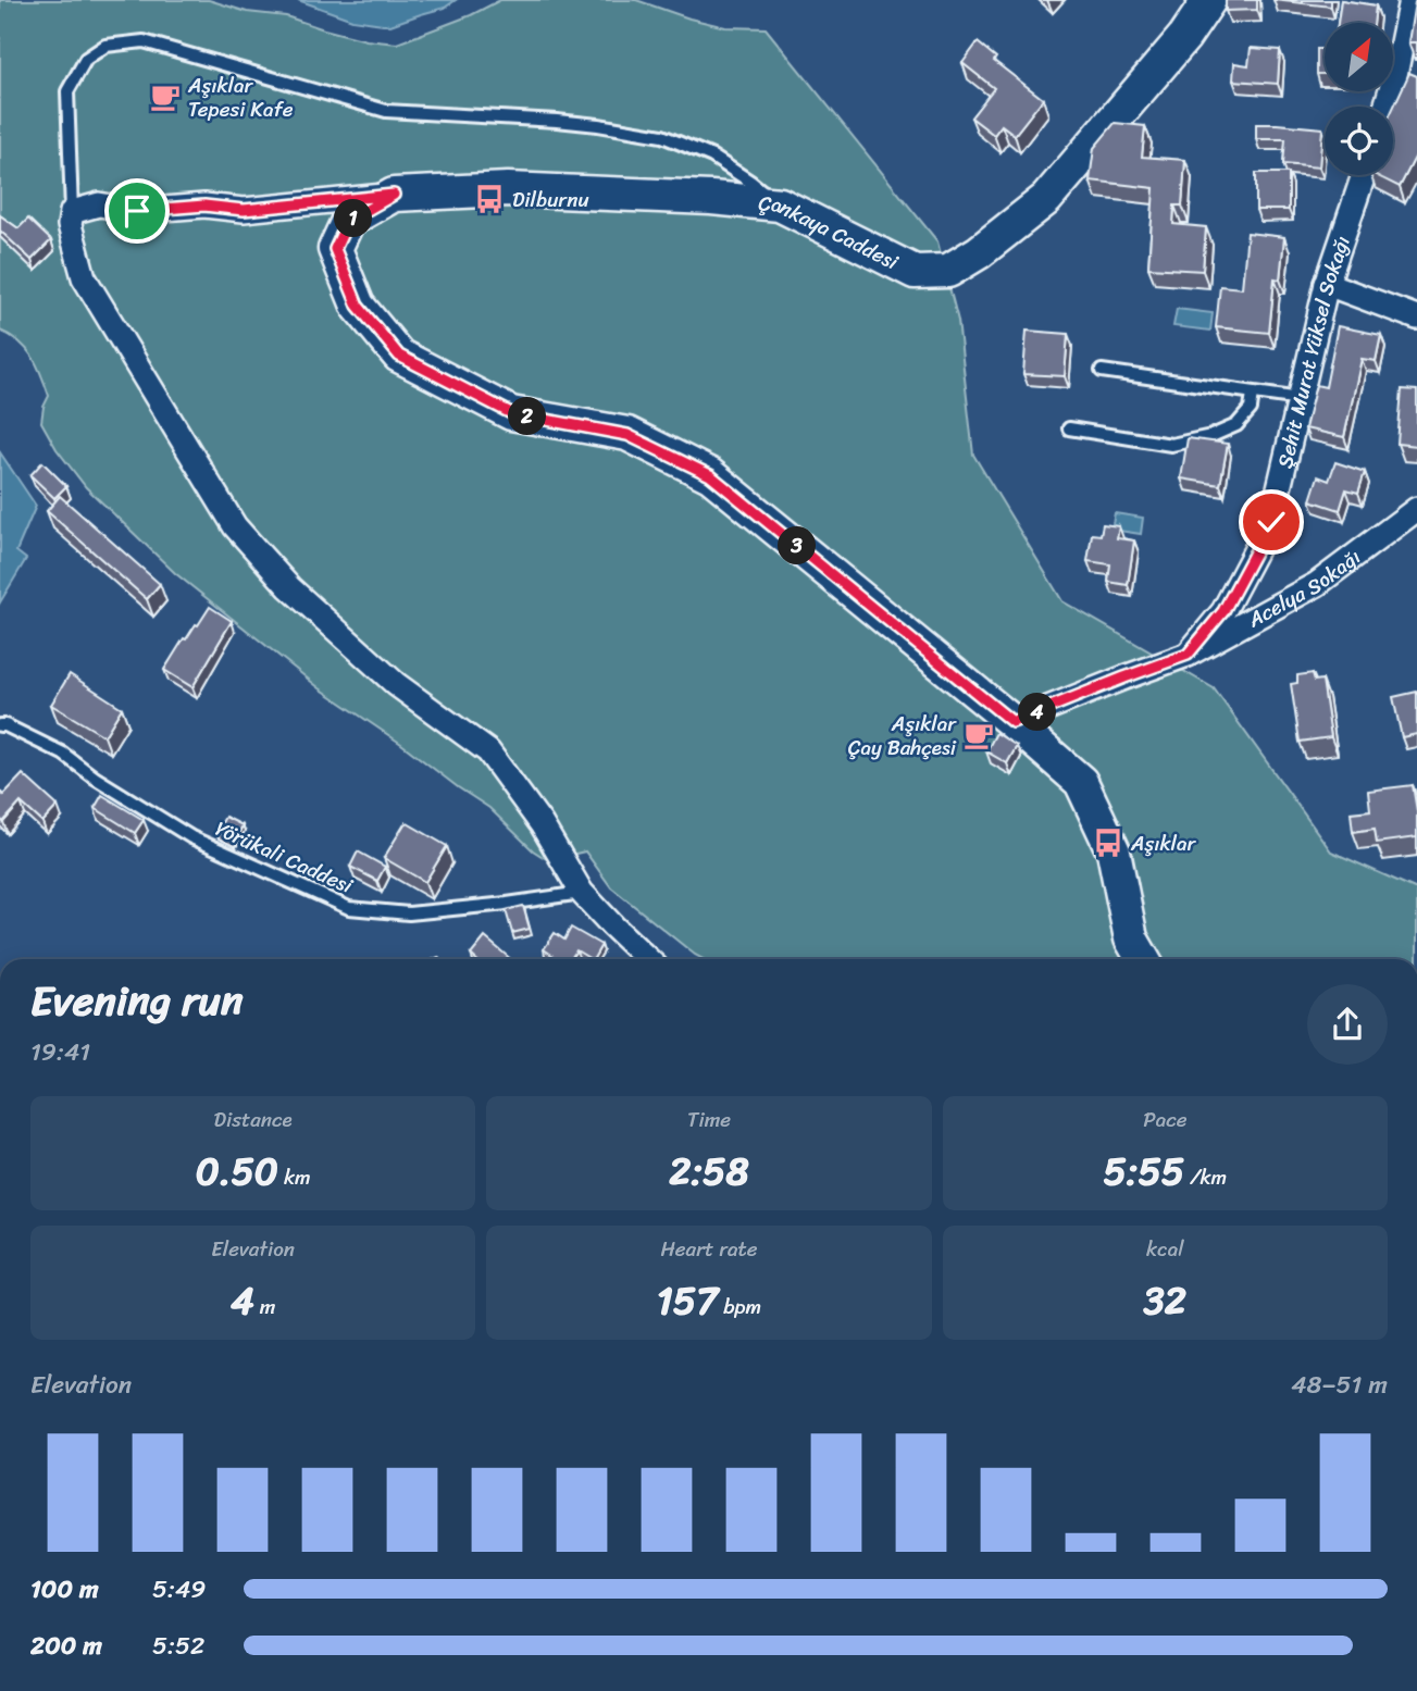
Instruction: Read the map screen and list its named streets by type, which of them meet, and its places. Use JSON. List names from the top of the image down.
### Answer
{
  "streets": {
    "street": ["Çankaya Caddesi", "Şehit Murat Yüksel Sokağı", "Acelya Sokağı"],
    "lane": ["Yörükali Caddesi"]
  },
  "crossings": [
    ["Şehit Murat Yüksel Sokağı", "Acelya Sokağı"]
  ],
  "places": {
    "cafe": ["Aşıklar Tepesi Kafe", "Aşıklar Çay Bahçesi"],
    "bus stop": ["Dilburnu", "Aşıklar"]
  },
  "north": "top right",
  "page": {
    "pins": [
      "1",
      "2",
      "3",
      "4"
    ],
    "heading": ["Evening run", "19:41"],
    "stats": [
      ["Distance", "0.50 km"],
      ["Time", "2:58"],
      ["Pace", "5:55 /km"],
      ["Elevation", "4 m"],
      ["Heart rate", "157 bpm"],
      ["kcal", "32"]
    ],
    "chart": ["Elevation", "48–51 m"],
    "list": [
      {
        "name": "100 m",
        "note": "5:49"
      },
      {
        "name": "200 m",
        "note": "5:52"
      }
    ]
  }
}
